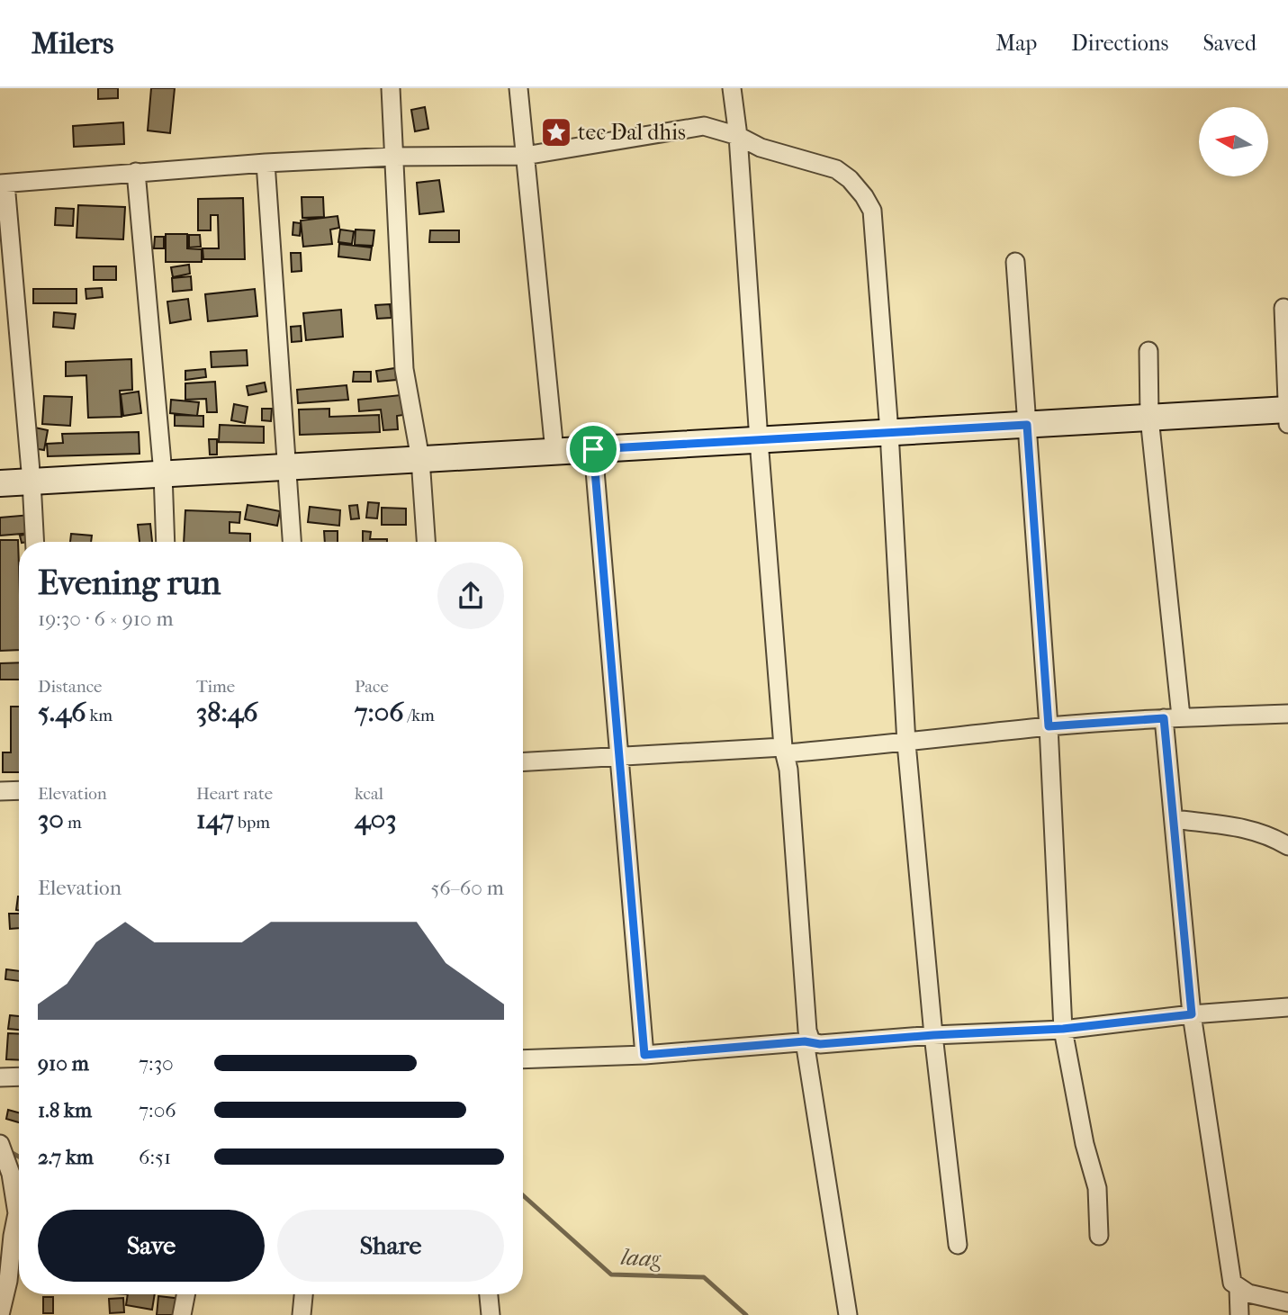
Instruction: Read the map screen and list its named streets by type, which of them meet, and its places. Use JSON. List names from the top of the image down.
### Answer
{
  "water": ["laag"],
  "places": {
    "place": ["tec Dal dhis"]
  },
  "north": "left",
  "page": {
    "header": "Milers",
    "nav": ["Map", "Directions", "Saved"],
    "heading": ["Evening run", "19:30 · 6 × 910 m"],
    "stats": [
      ["Distance", "5.46 km"],
      ["Time", "38:46"],
      ["Pace", "7:06 /km"],
      ["Elevation", "30 m"],
      ["Heart rate", "147 bpm"],
      ["kcal", "403"]
    ],
    "chart": ["Elevation", "56–60 m"],
    "list": [
      {
        "name": "910 m",
        "note": "7:30"
      },
      {
        "name": "1.8 km",
        "note": "7:06"
      },
      {
        "name": "2.7 km",
        "note": "6:51"
      }
    ],
    "buttons": ["Save", "Share"]
  }
}
